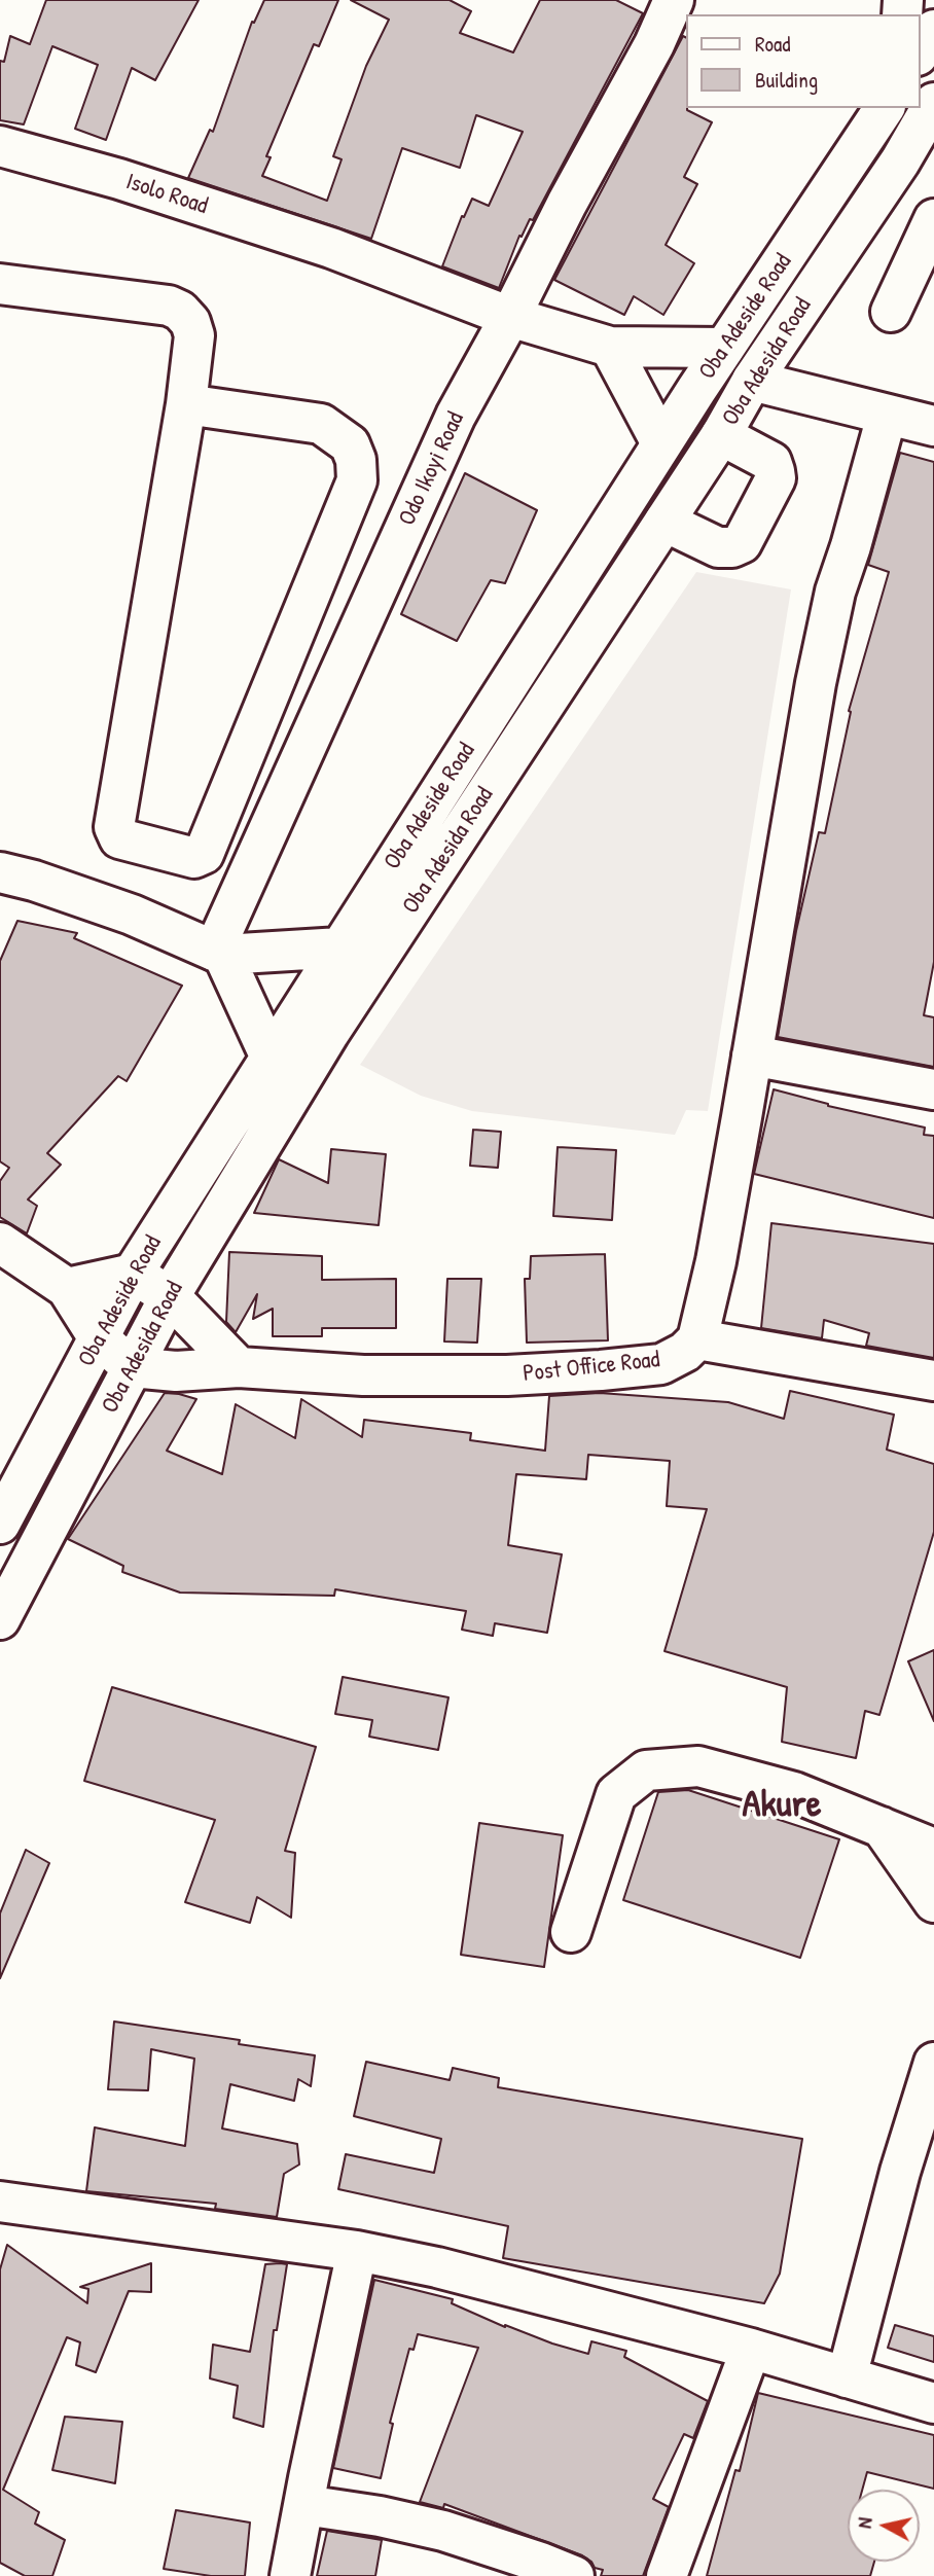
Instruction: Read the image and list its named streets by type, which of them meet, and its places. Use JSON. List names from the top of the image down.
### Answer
{
  "streets": {
    "street": [
      "Isolo Road",
      "Oba Adeside Road",
      "Oba Adesida Road",
      "Odo Ikoyi Road",
      "Post Office Road"
    ]
  },
  "crossings": [
    ["Isolo Road", "Oba Adeside Road"],
    ["Isolo Road", "Odo Ikoyi Road"],
    ["Oba Adesida Road", "Post Office Road"]
  ],
  "districts": ["Akure"],
  "legend": ["Road", "Building"],
  "north": "left"
}
